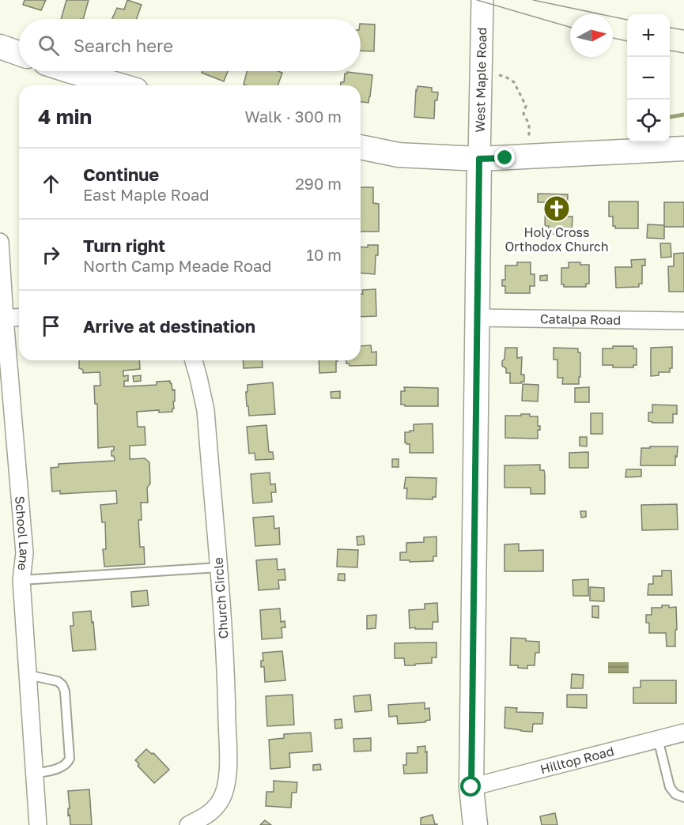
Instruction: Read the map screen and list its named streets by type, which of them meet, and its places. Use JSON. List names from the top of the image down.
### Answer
{
  "streets": {
    "street": [
      "West Maple Road",
      "Catalpa Road",
      "School Lane",
      "Church Circle",
      "Hilltop Road"
    ]
  },
  "places": {
    "church": ["Holy Cross Orthodox Church"]
  },
  "north": "right",
  "page": {
    "map_buttons": ["+", "−"],
    "search": "Search here",
    "heading": ["4 min", "Walk · 300 m"],
    "list": [
      ["Continue", "East Maple Road", "290 m"],
      ["Turn right", "North Camp Meade Road", "10 m"],
      "Arrive at destination"
    ]
  }
}
